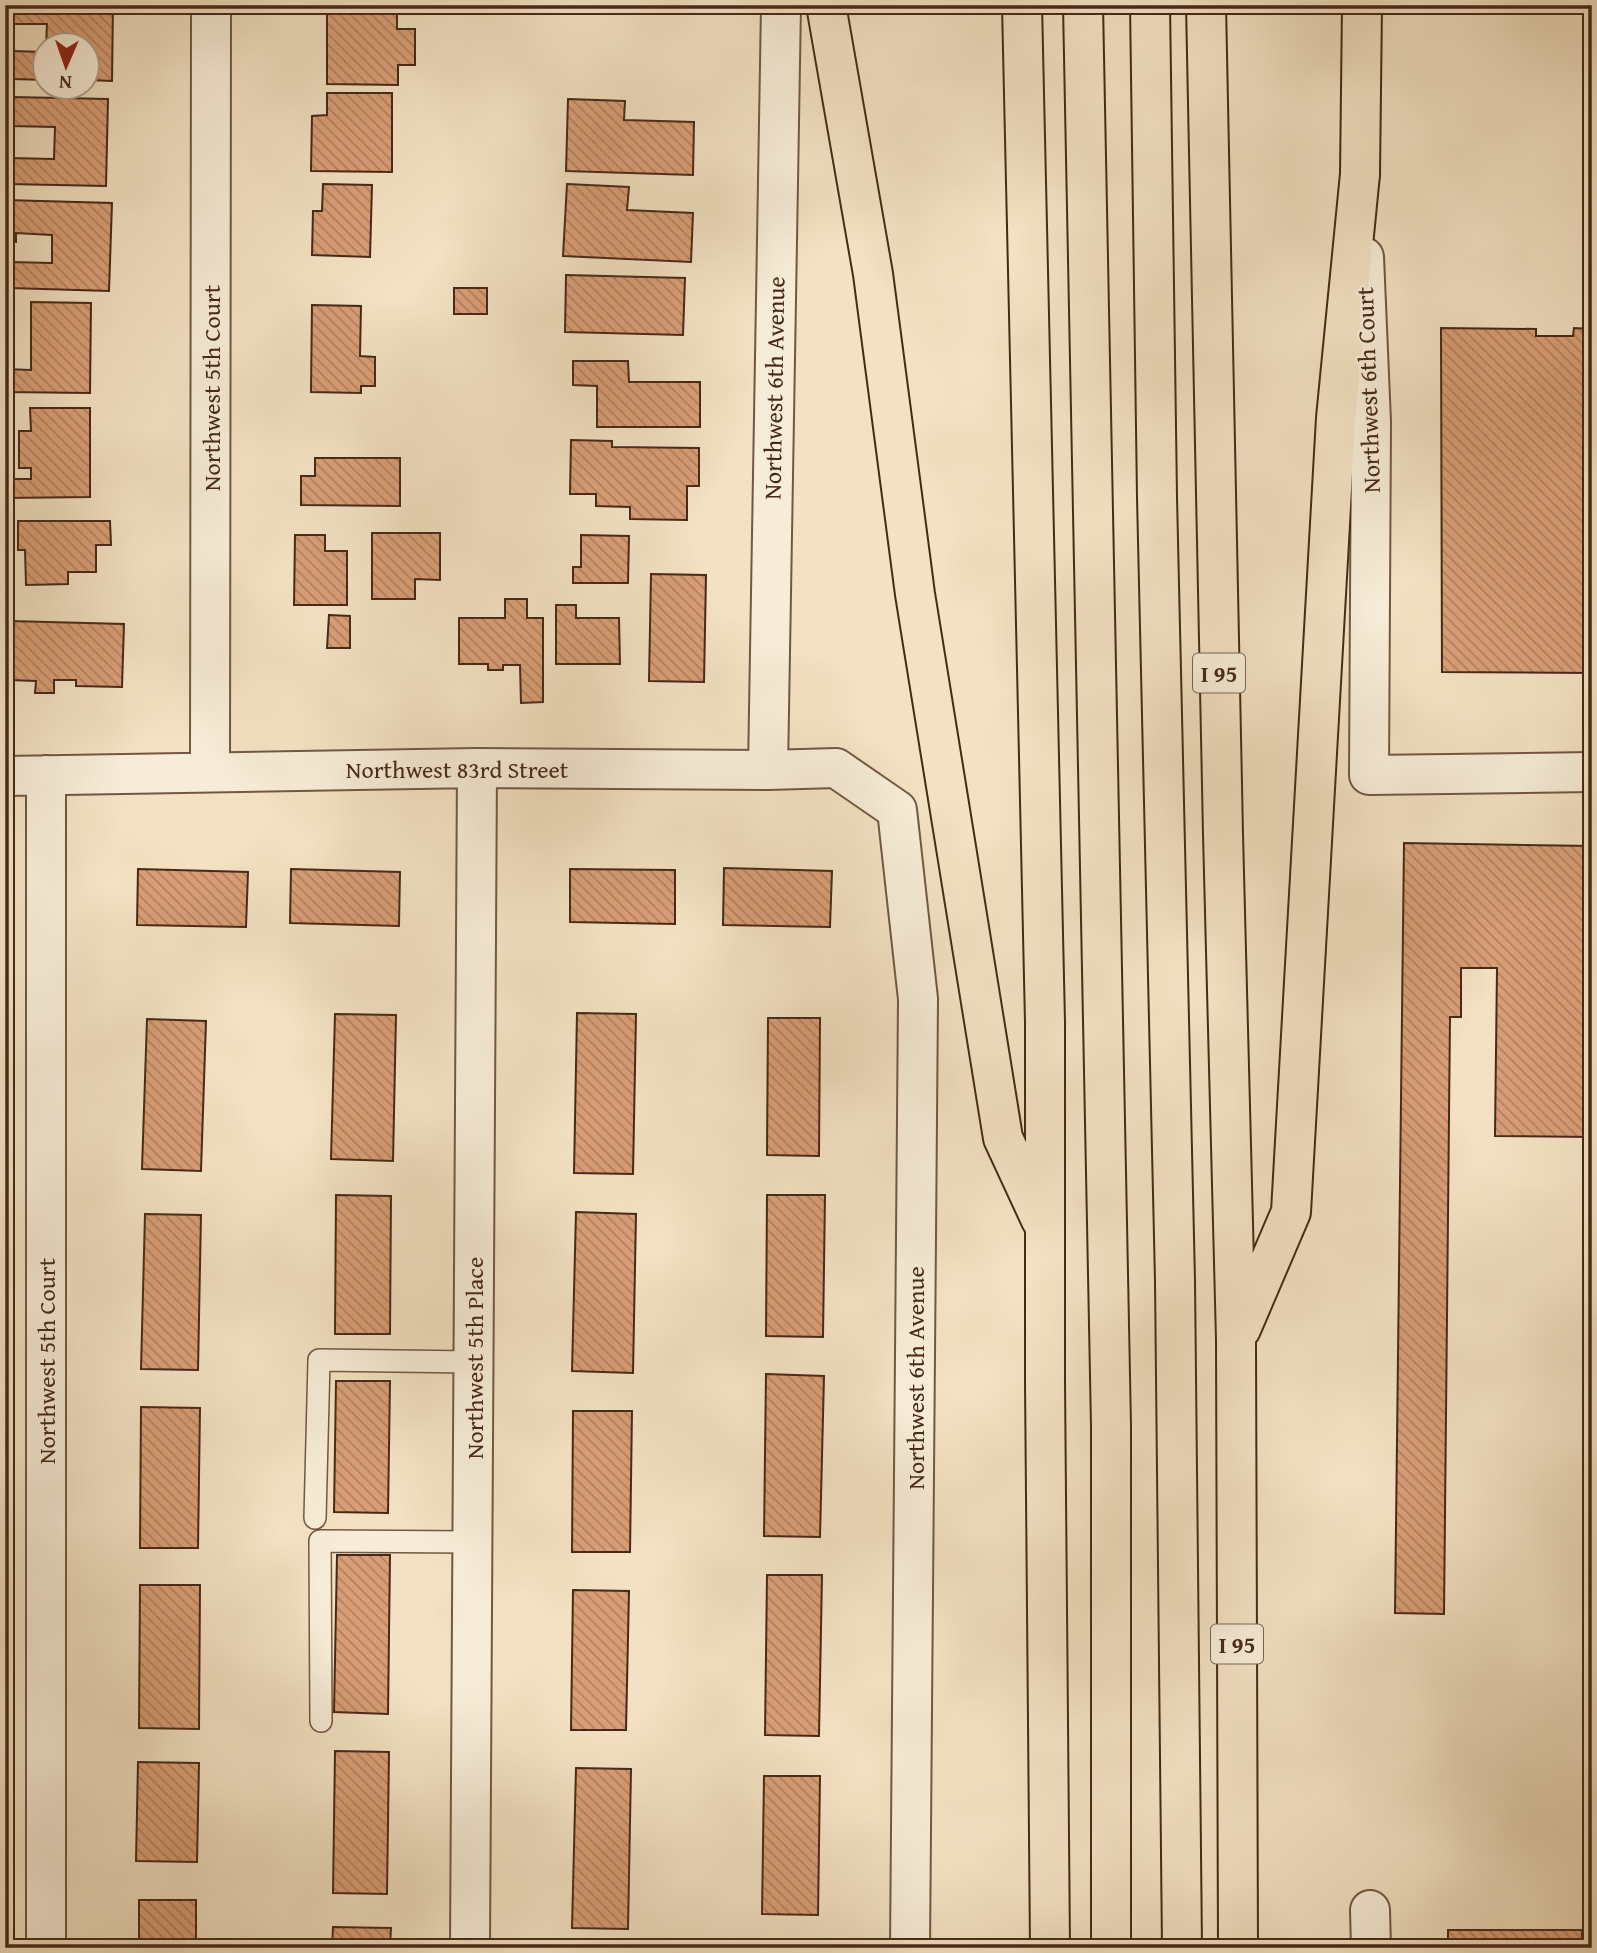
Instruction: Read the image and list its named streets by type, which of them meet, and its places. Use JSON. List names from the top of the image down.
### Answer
{
  "streets": {
    "main road": ["Northwest 6th Court", "I 95"],
    "street": [
      "Northwest 5th Court",
      "Northwest 6th Avenue",
      "Northwest 83rd Street",
      "Northwest 5th Place"
    ]
  },
  "crossings": [
    ["Northwest 5th Court", "Northwest 83rd Street"],
    ["Northwest 6th Avenue", "Northwest 83rd Street"],
    ["Northwest 83rd Street", "Northwest 5th Place"]
  ],
  "north": "bottom"
}
